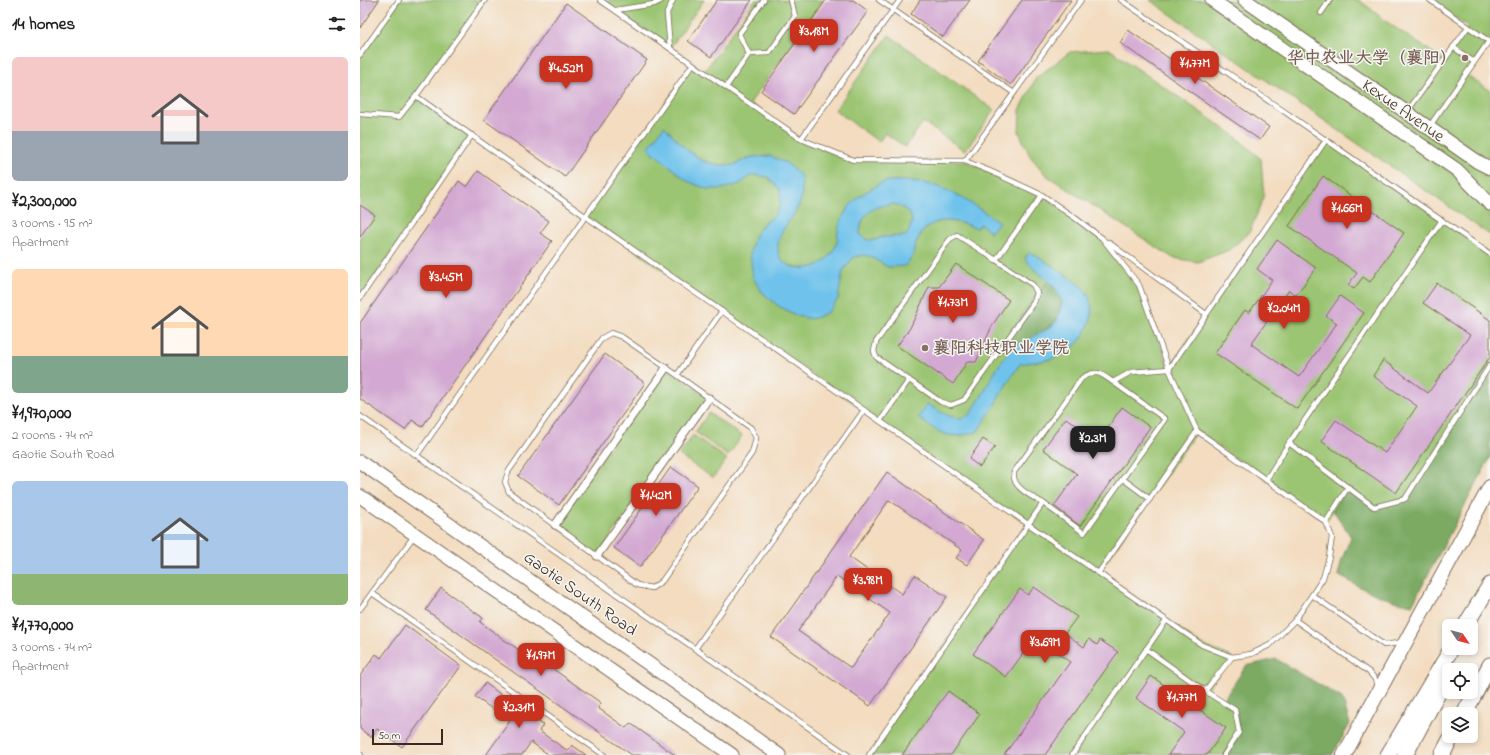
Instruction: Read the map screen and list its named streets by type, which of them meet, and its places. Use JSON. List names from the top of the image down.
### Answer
{
  "streets": {
    "main road": ["Kexue Avenue", "Gaotie South Road"]
  },
  "places": ["华中农业大学（襄阳）", "襄阳科技职业学院"],
  "scale_bar": "50 m",
  "north": "bottom right",
  "page": {
    "heading": "14 homes",
    "price": [
      "¥3.18M",
      "¥1.77M",
      "¥4.52M",
      "¥1.66M",
      "¥3.45M",
      "¥1.73M",
      "¥2.04M",
      "¥2.3M",
      "¥1.42M",
      "¥3.98M",
      "¥3.69M",
      "¥1.97M",
      "¥1.77M",
      "¥2.31M"
    ],
    "list": [
      {
        "name": "¥2,300,000",
        "note": "3 rooms · 95 m² · Apartment"
      },
      {
        "name": "¥1,970,000",
        "note": "2 rooms · 74 m² · Gaotie South Road"
      },
      {
        "name": "¥1,770,000",
        "note": "3 rooms · 74 m² · Apartment"
      }
    ],
    "scale": "50 m"
  }
}
